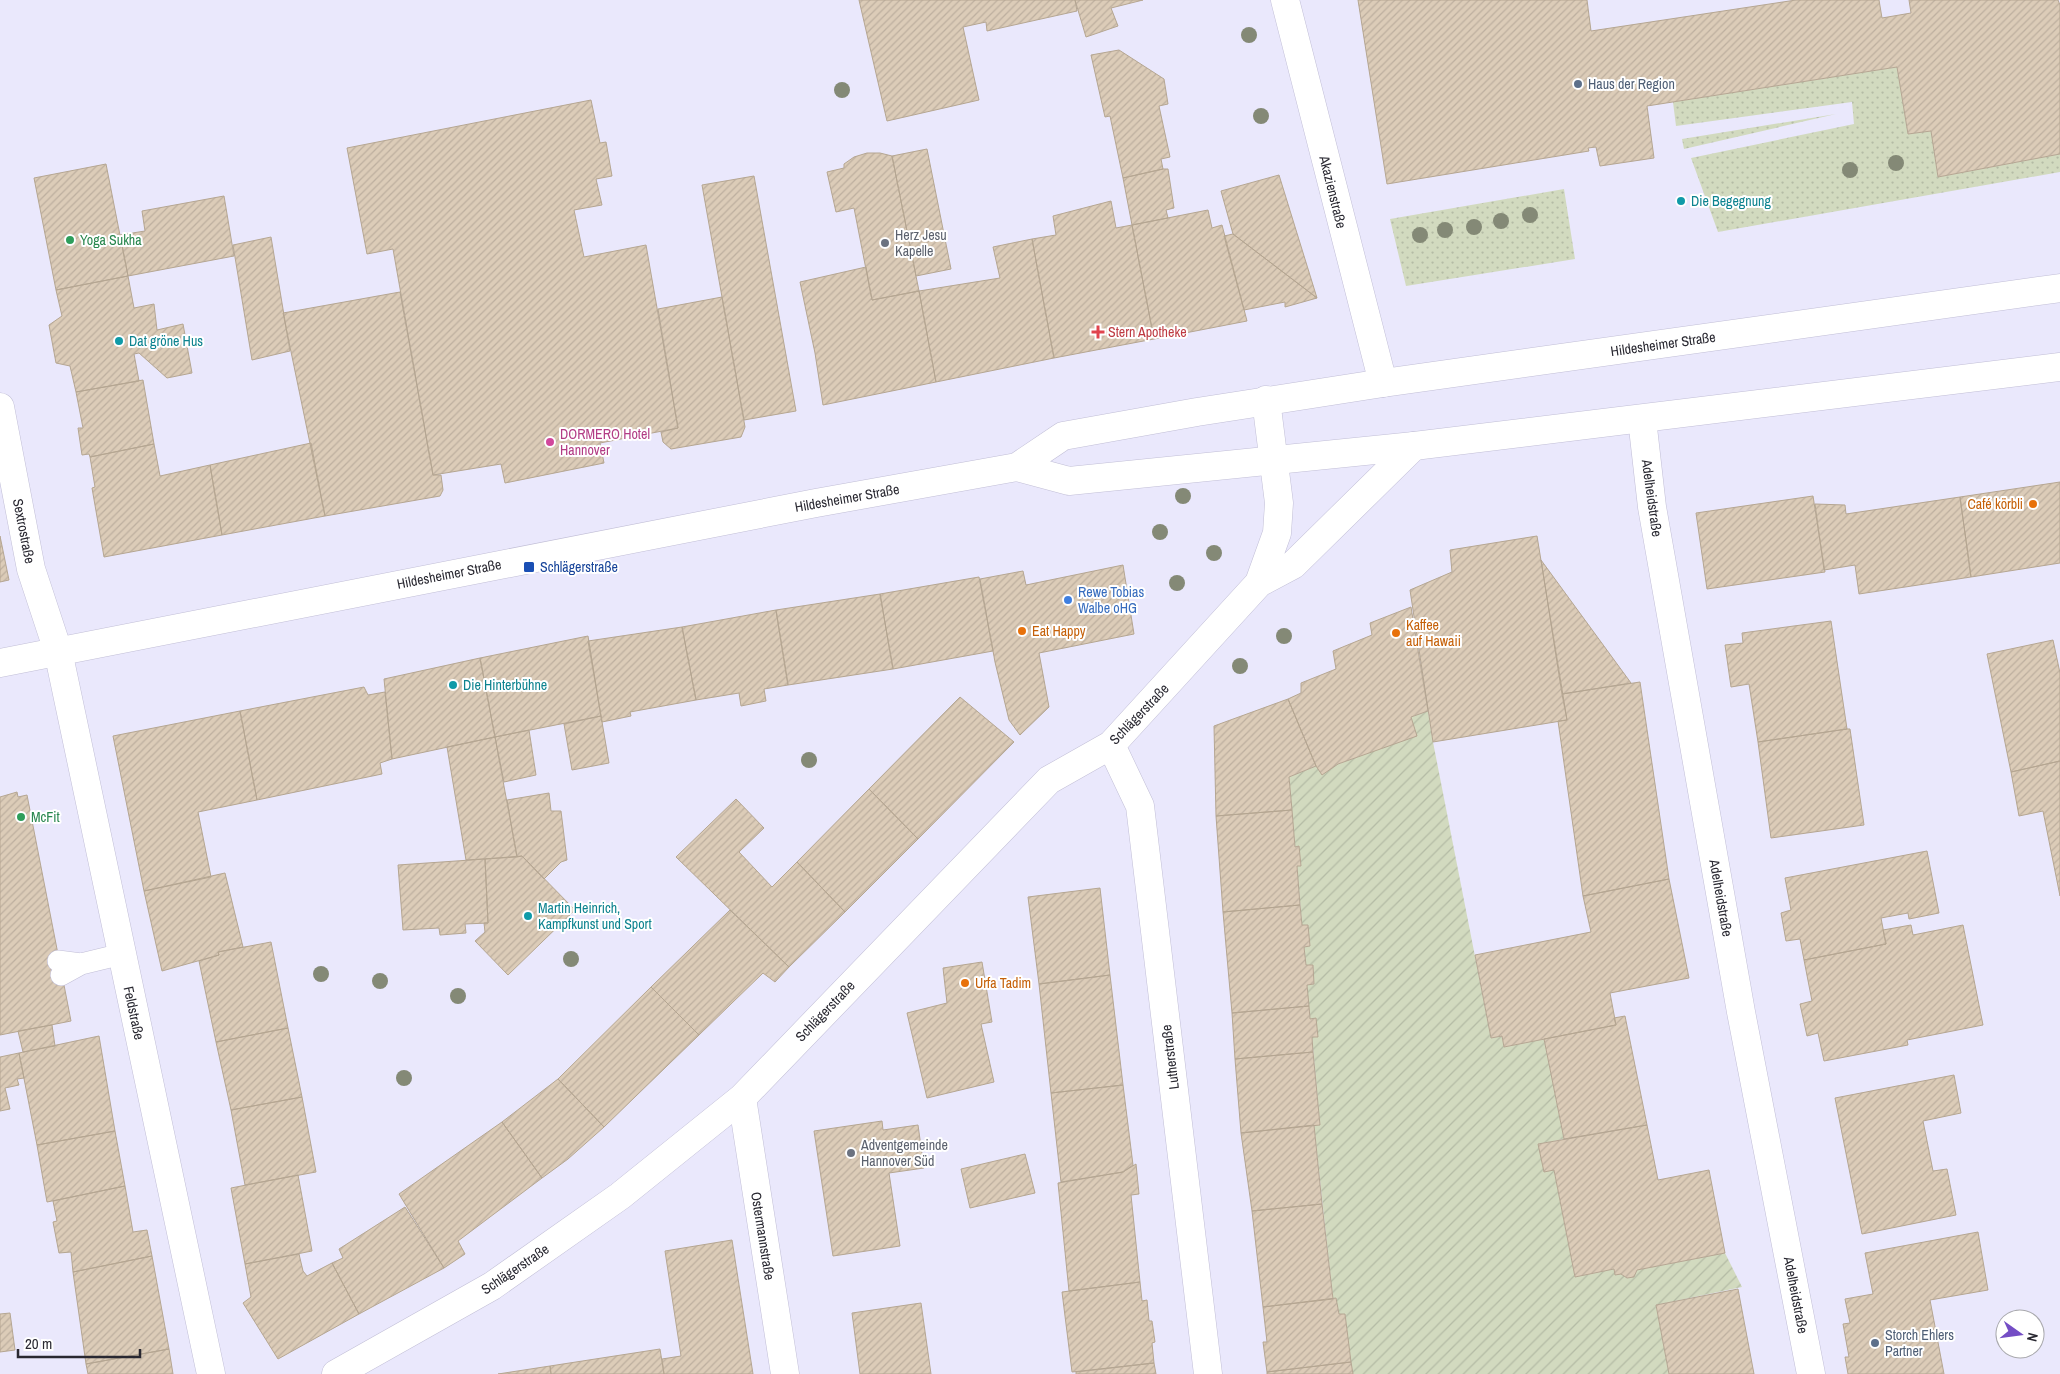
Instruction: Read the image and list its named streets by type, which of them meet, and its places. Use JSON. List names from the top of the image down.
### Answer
{
  "streets": {
    "street": [
      "Akazienstraße",
      "Hildesheimer Straße",
      "Adelheidstraße",
      "Sextrostraße",
      "Schlägerstraße",
      "Feldstraße",
      "Lutherstraße",
      "Ostermannstraße"
    ]
  },
  "crossings": [
    ["Akazienstraße", "Hildesheimer Straße"],
    ["Hildesheimer Straße", "Adelheidstraße"],
    ["Hildesheimer Straße", "Sextrostraße"],
    ["Hildesheimer Straße", "Schlägerstraße"],
    ["Hildesheimer Straße", "Feldstraße"],
    ["Sextrostraße", "Feldstraße"],
    ["Schlägerstraße", "Lutherstraße"],
    ["Schlägerstraße", "Ostermannstraße"]
  ],
  "places": {
    "other": [
      "Haus der Region",
      "Die Begegnung",
      "Yoga Sukha",
      "Herz Jesu Kapelle",
      "Dat gröne Hus",
      "DORMERO Hotel Hannover",
      "Café körbli",
      "Rewe Tobias Walbe oHG",
      "Eat Happy",
      "Kaffee auf Hawaii",
      "Die Hinterbühne",
      "McFit",
      "Martin Heinrich, Kampfkunst und Sport",
      "Urfa Tadim",
      "Adventgemeinde Hannover Süd",
      "Storch Ehlers Partner"
    ],
    "health": ["Stern Apotheke"],
    "transit": ["Schlägerstraße"]
  },
  "scale_bar": "20 m",
  "north": "right"
}
